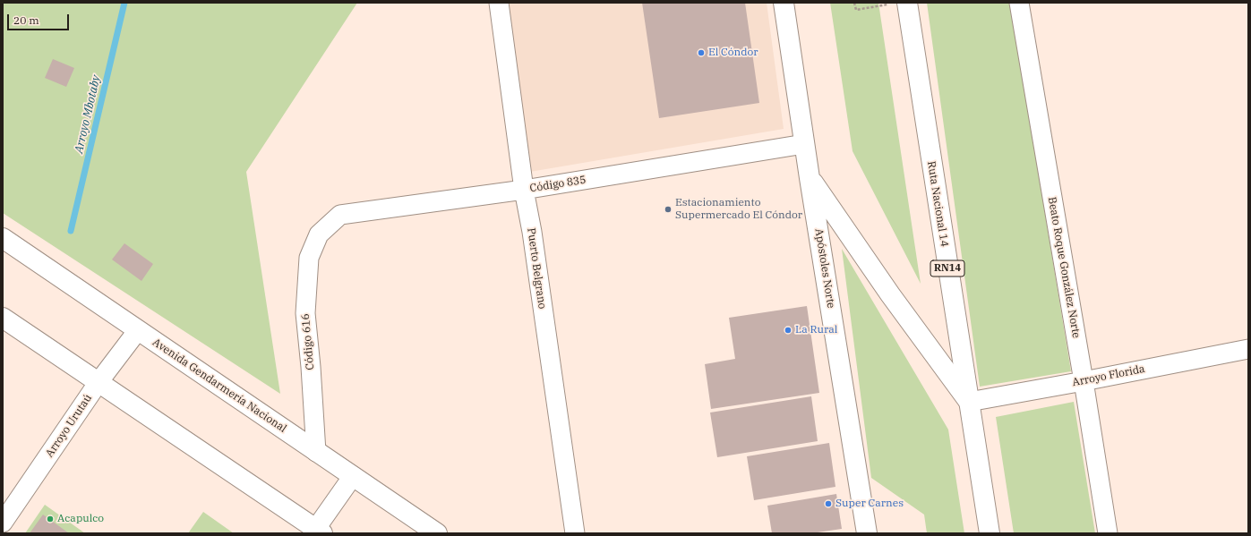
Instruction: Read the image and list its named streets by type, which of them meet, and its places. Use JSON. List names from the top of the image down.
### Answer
{
  "streets": {
    "main road": [
      "Ruta Nacional 14",
      "Apóstoles Norte",
      "RN14",
      "Avenida Gendarmería Nacional"
    ],
    "street": [
      "Código 835",
      "Beato Roque González Norte",
      "Puerto Belgrano",
      "Código 616",
      "Arroyo Florida",
      "Arroyo Urutaú"
    ]
  },
  "crossings": [
    ["Código 835", "Puerto Belgrano"],
    ["Código 835", "Apóstoles Norte"],
    ["Código 835", "Código 616"],
    ["Ruta Nacional 14", "Arroyo Florida"],
    ["Beato Roque González Norte", "Arroyo Florida"],
    ["Código 616", "Avenida Gendarmería Nacional"],
    ["Avenida Gendarmería Nacional", "Arroyo Urutaú"]
  ],
  "water": ["Arroyo Mbotaby"],
  "places": [
    "El Cóndor",
    "Estacionamiento Supermercado El Cóndor",
    "La Rural",
    "Super Carnes",
    "Acapulco"
  ],
  "scale_bar": "20 m"
}
